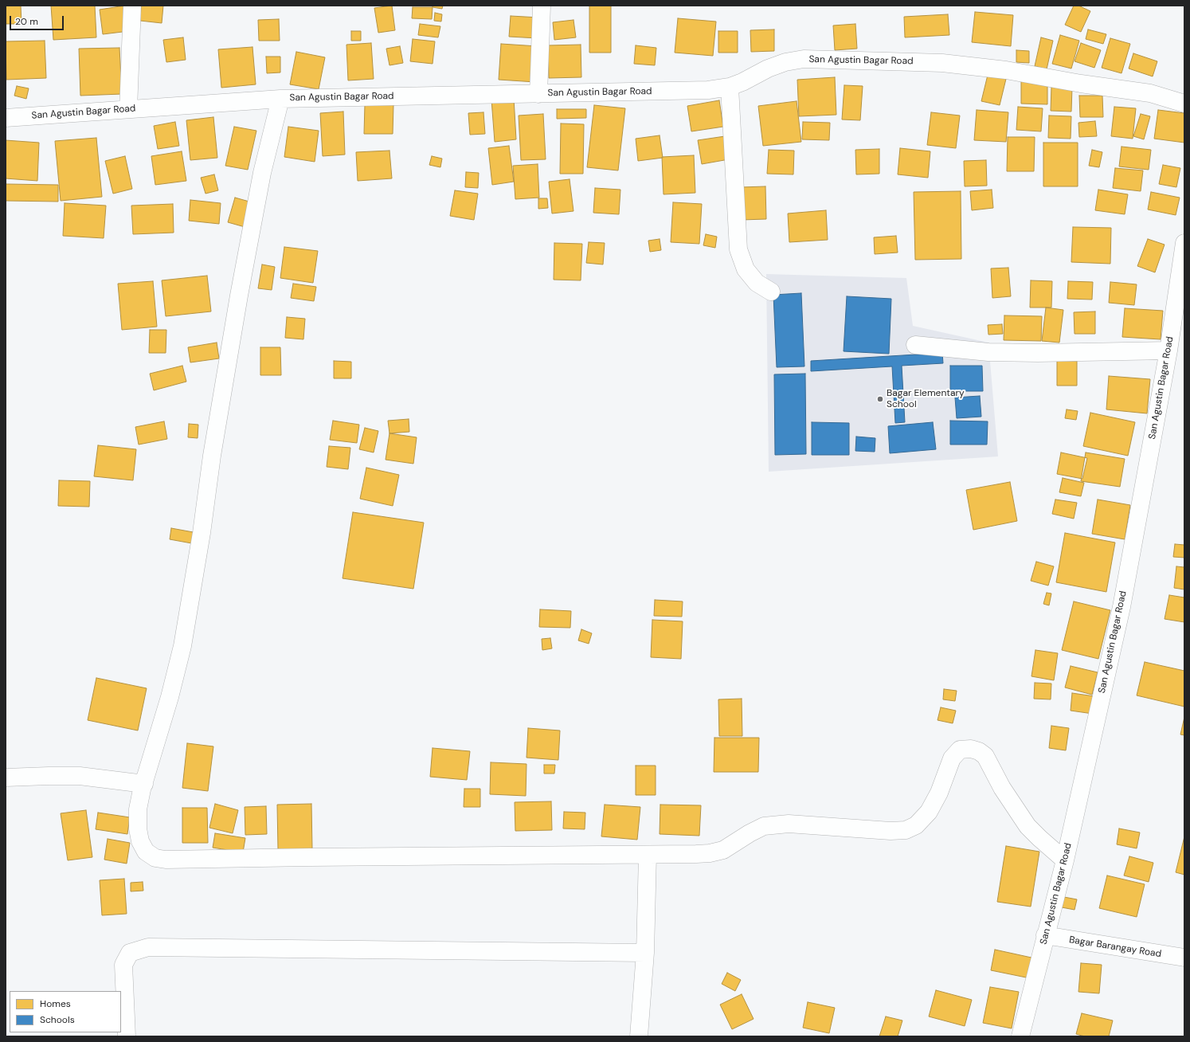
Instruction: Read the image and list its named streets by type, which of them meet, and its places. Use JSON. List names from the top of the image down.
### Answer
{
  "streets": {
    "street": ["San Agustin Bagar Road", "Bagar Barangay Road"]
  },
  "crossings": [
    ["San Agustin Bagar Road", "Bagar Barangay Road"]
  ],
  "places": ["Bagar Elementary School"],
  "legend": ["Homes", "Schools"],
  "scale_bar": "20 m"
}
